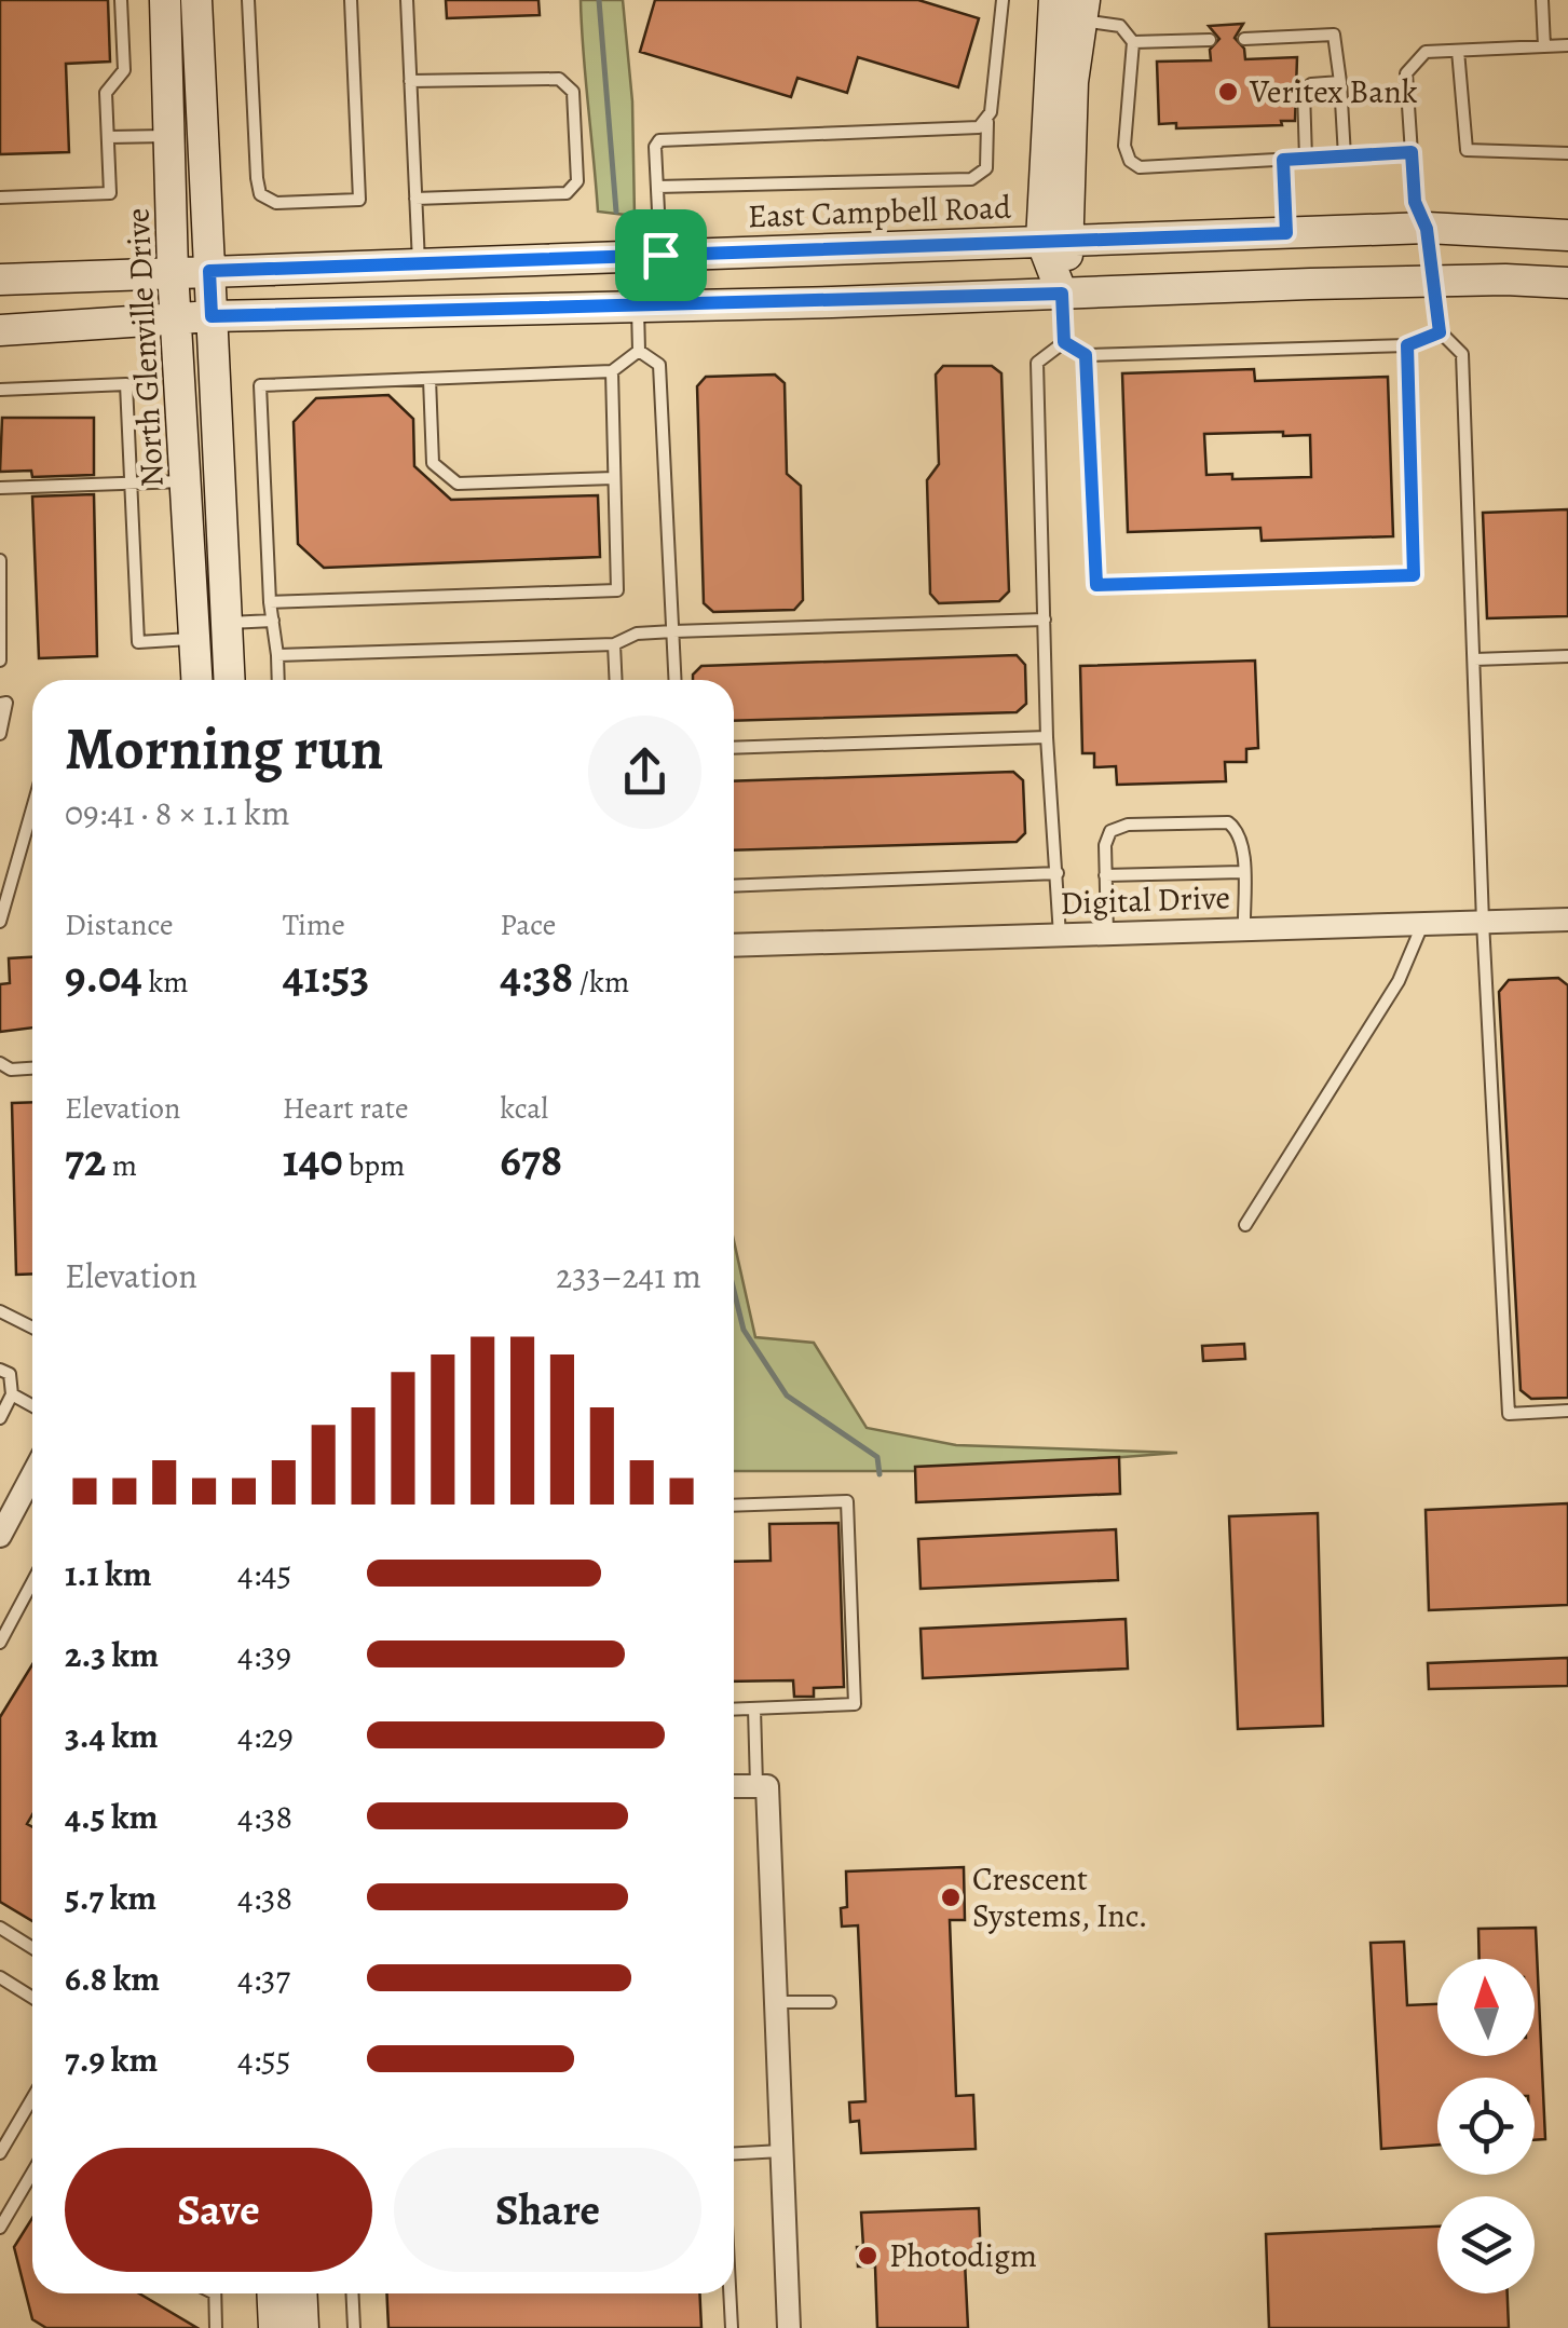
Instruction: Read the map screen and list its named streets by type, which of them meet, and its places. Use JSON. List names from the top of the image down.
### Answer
{
  "streets": {
    "main road": ["East Campbell Road", "North Glenville Drive"],
    "street": ["Digital Drive"]
  },
  "crossings": [
    ["East Campbell Road", "North Glenville Drive"]
  ],
  "places": ["Veritex Bank", "Crescent Systems, Inc.", "Photodigm"],
  "north": "top",
  "page": {
    "heading": ["Morning run", "09:41 · 8 × 1.1 km"],
    "stats": [
      ["Distance", "9.04 km"],
      ["Time", "41:53"],
      ["Pace", "4:38 /km"],
      ["Elevation", "72 m"],
      ["Heart rate", "140 bpm"],
      ["kcal", "678"]
    ],
    "chart": ["Elevation", "233–241 m"],
    "list": [
      {
        "name": "1.1 km",
        "note": "4:45"
      },
      {
        "name": "2.3 km",
        "note": "4:39"
      },
      {
        "name": "3.4 km",
        "note": "4:29"
      },
      {
        "name": "4.5 km",
        "note": "4:38"
      },
      {
        "name": "5.7 km",
        "note": "4:38"
      },
      {
        "name": "6.8 km",
        "note": "4:37"
      },
      {
        "name": "7.9 km",
        "note": "4:55"
      }
    ],
    "buttons": ["Save", "Share"]
  }
}
